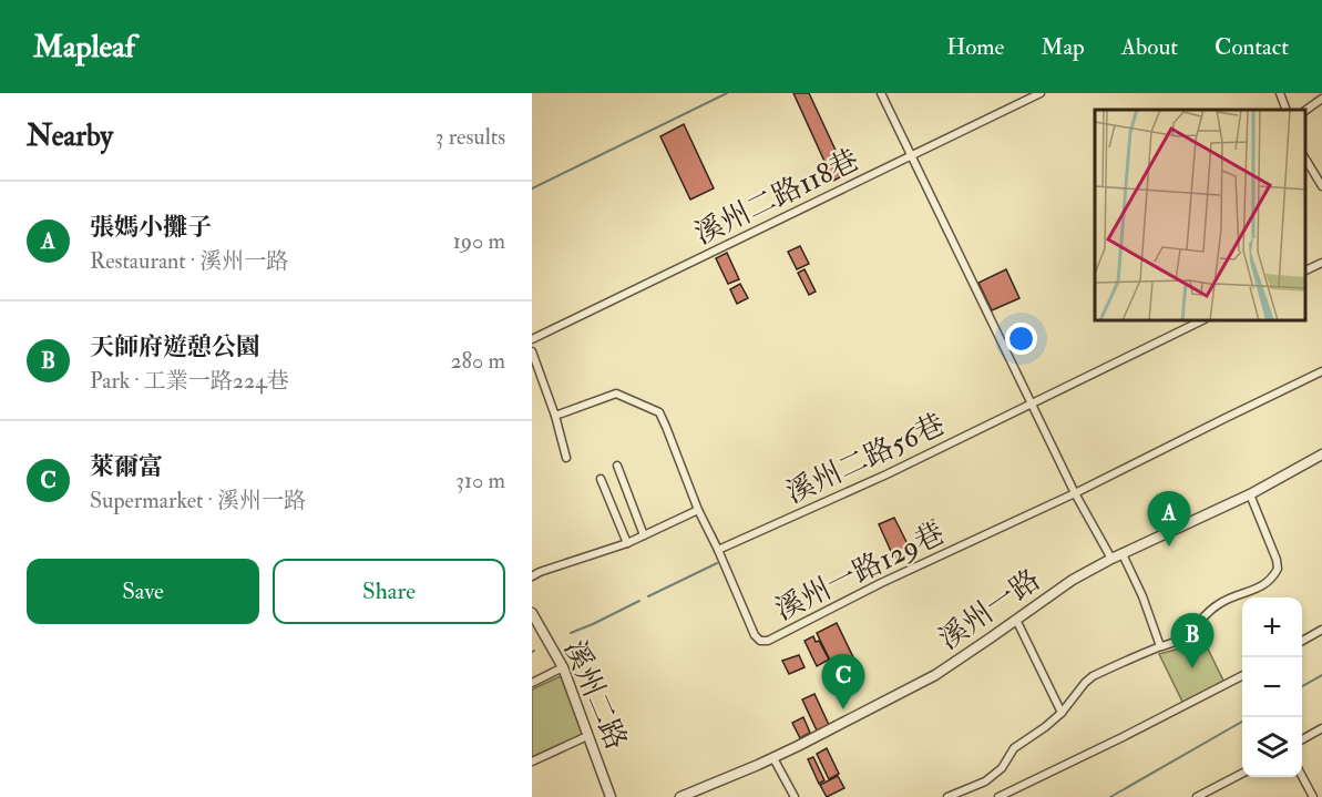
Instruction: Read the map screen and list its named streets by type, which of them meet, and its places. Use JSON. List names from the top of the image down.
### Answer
{
  "streets": {
    "street": [
      "溪州二路118巷",
      "溪州二路56巷",
      "溪州一路129巷",
      "溪州一路",
      "溪州二路"
    ]
  },
  "crossings": [
    ["溪州二路56巷", "溪州一路129巷"]
  ],
  "page": {
    "header": "Mapleaf",
    "nav": [
      "Home",
      "Map",
      "About",
      "Contact"
    ],
    "heading": ["Nearby", "3 results"],
    "list": [
      {
        "mark": "A",
        "name": "張媽小攤子",
        "note": "Restaurant · 溪州一路",
        "value": "190 m"
      },
      {
        "mark": "B",
        "name": "天師府遊憩公園",
        "note": "Park · 工業一路224巷",
        "value": "280 m"
      },
      {
        "mark": "C",
        "name": "萊爾富",
        "note": "Supermarket · 溪州一路",
        "value": "310 m"
      }
    ],
    "pins": ["A", "B", "C"],
    "buttons": ["Save", "Share"],
    "map_buttons": ["+", "−"]
  }
}
